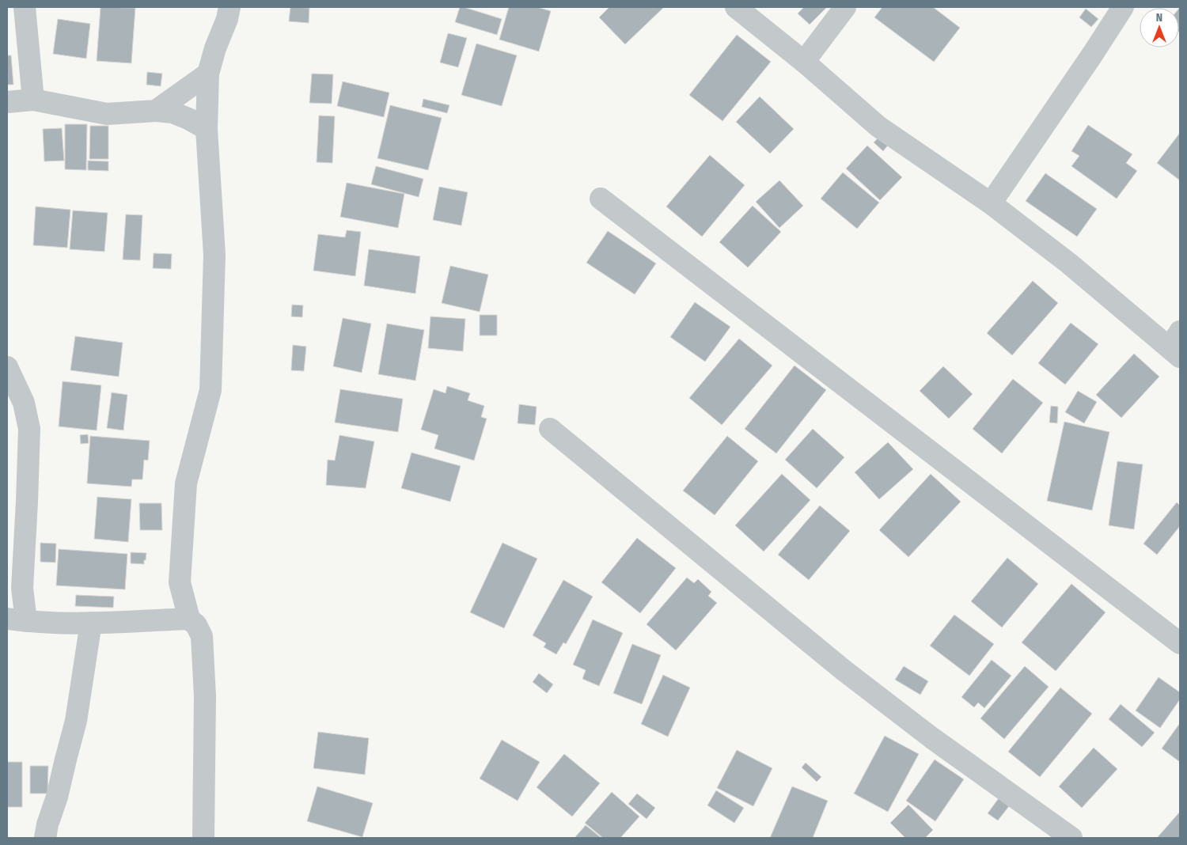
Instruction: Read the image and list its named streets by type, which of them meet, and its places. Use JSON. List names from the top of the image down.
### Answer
{
  "north": "top"
}
